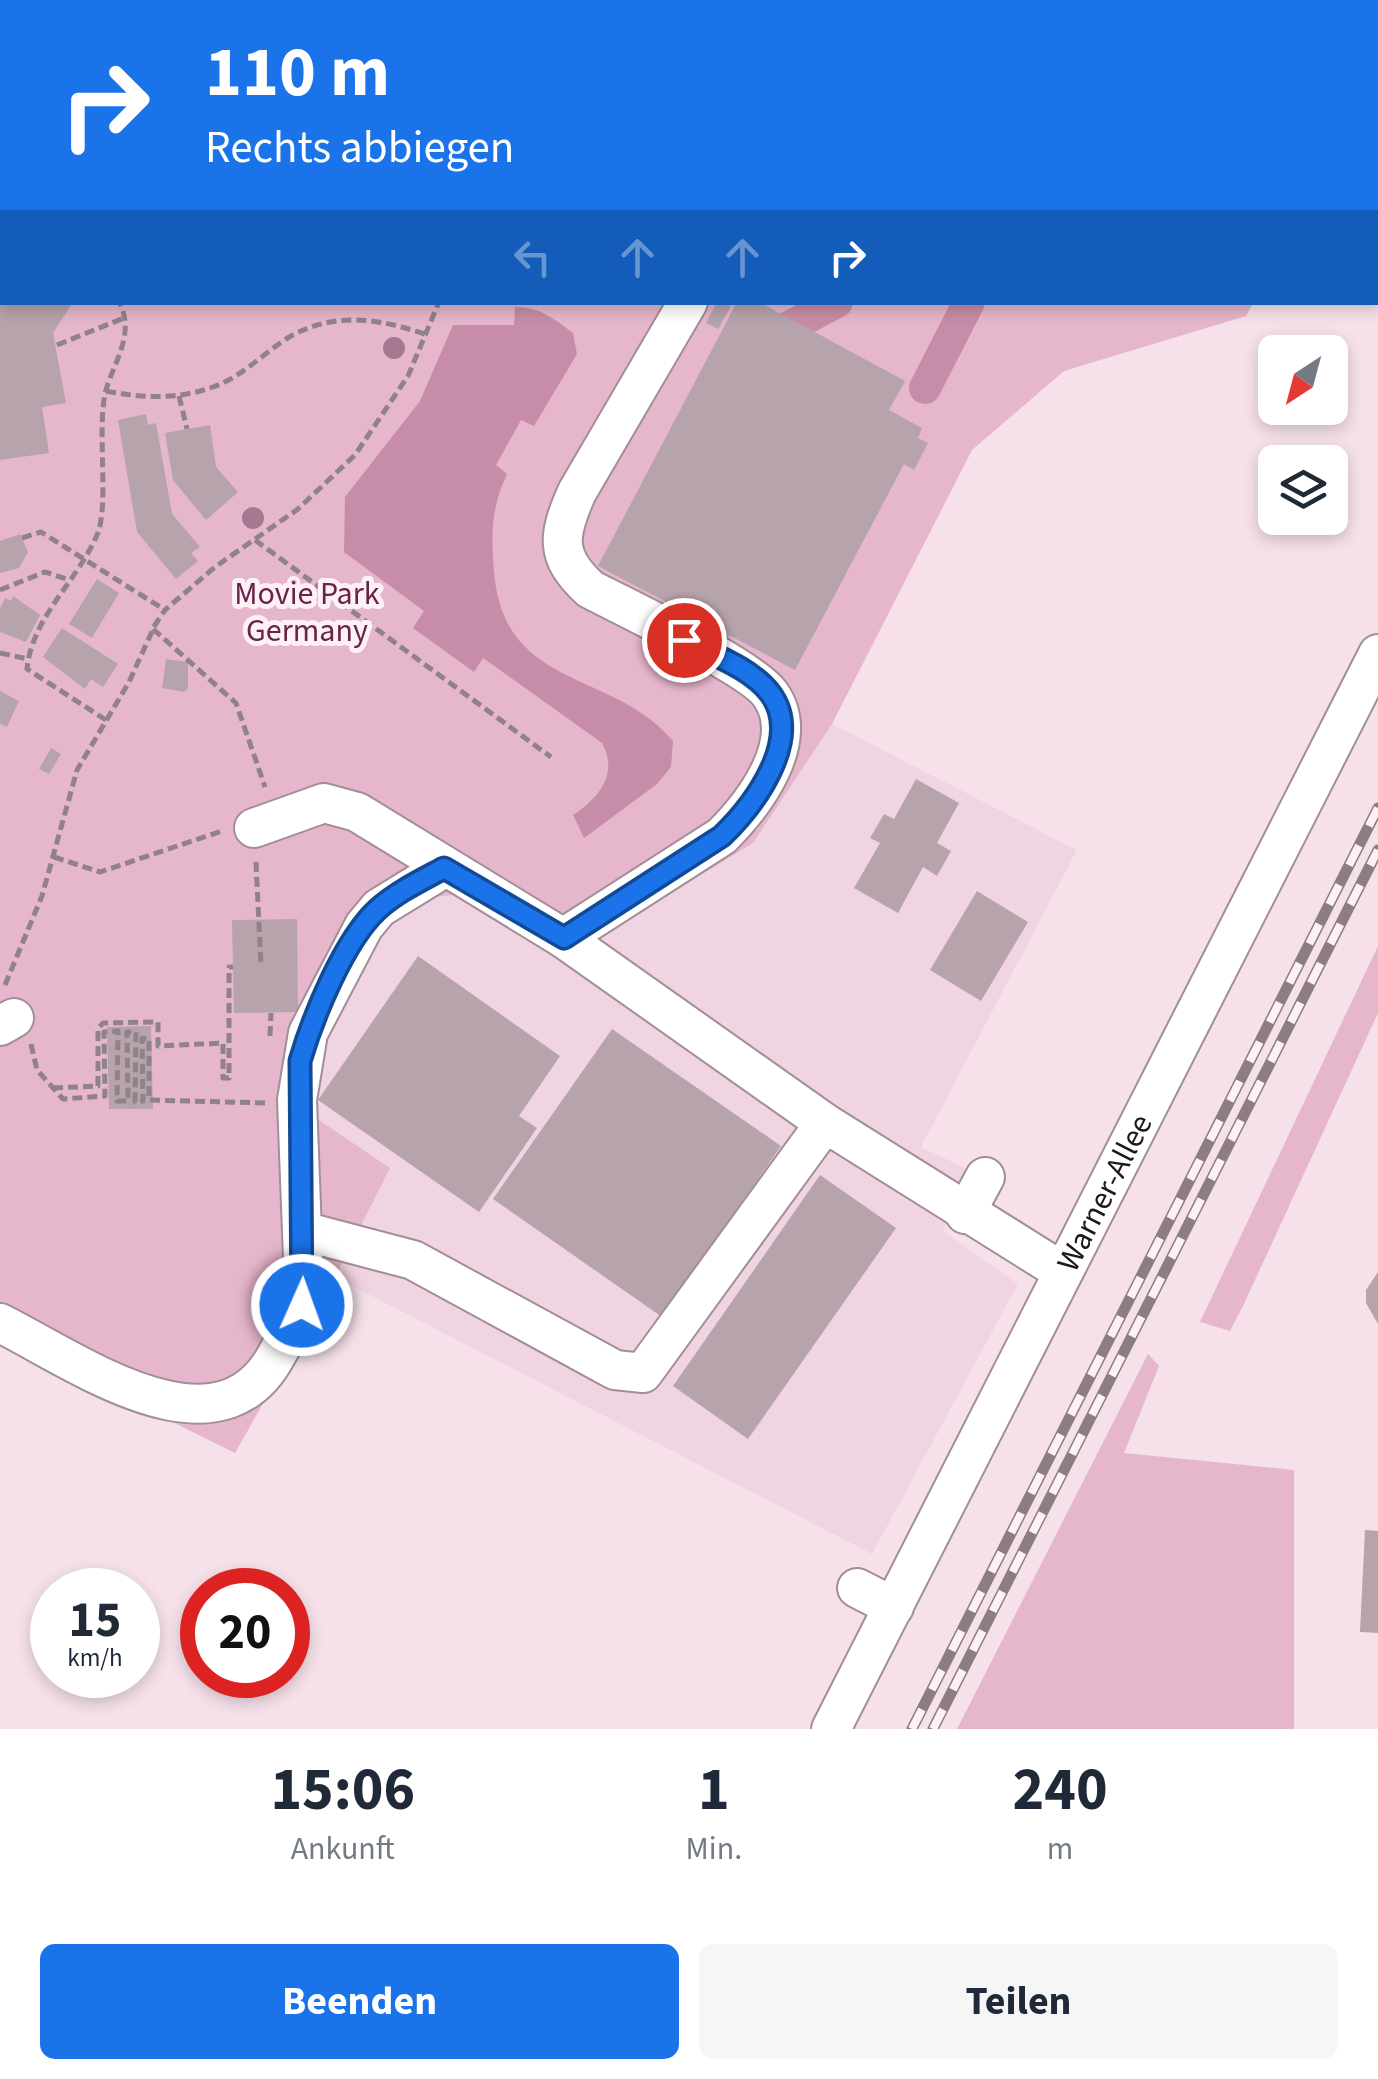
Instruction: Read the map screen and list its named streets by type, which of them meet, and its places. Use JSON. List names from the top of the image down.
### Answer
{
  "streets": {
    "street": ["Warner-Allee"]
  },
  "parks": ["Movie Park Germany"],
  "north": "bottom left",
  "page": {
    "turn": ["110 m", "Rechts abbiegen"],
    "speed": "15 km/h",
    "limit": "20",
    "eta": [
      "15:06",
      "Ankunft",
      "1",
      "Min.",
      "240",
      "m"
    ],
    "buttons": ["Beenden", "Teilen"]
  }
}
